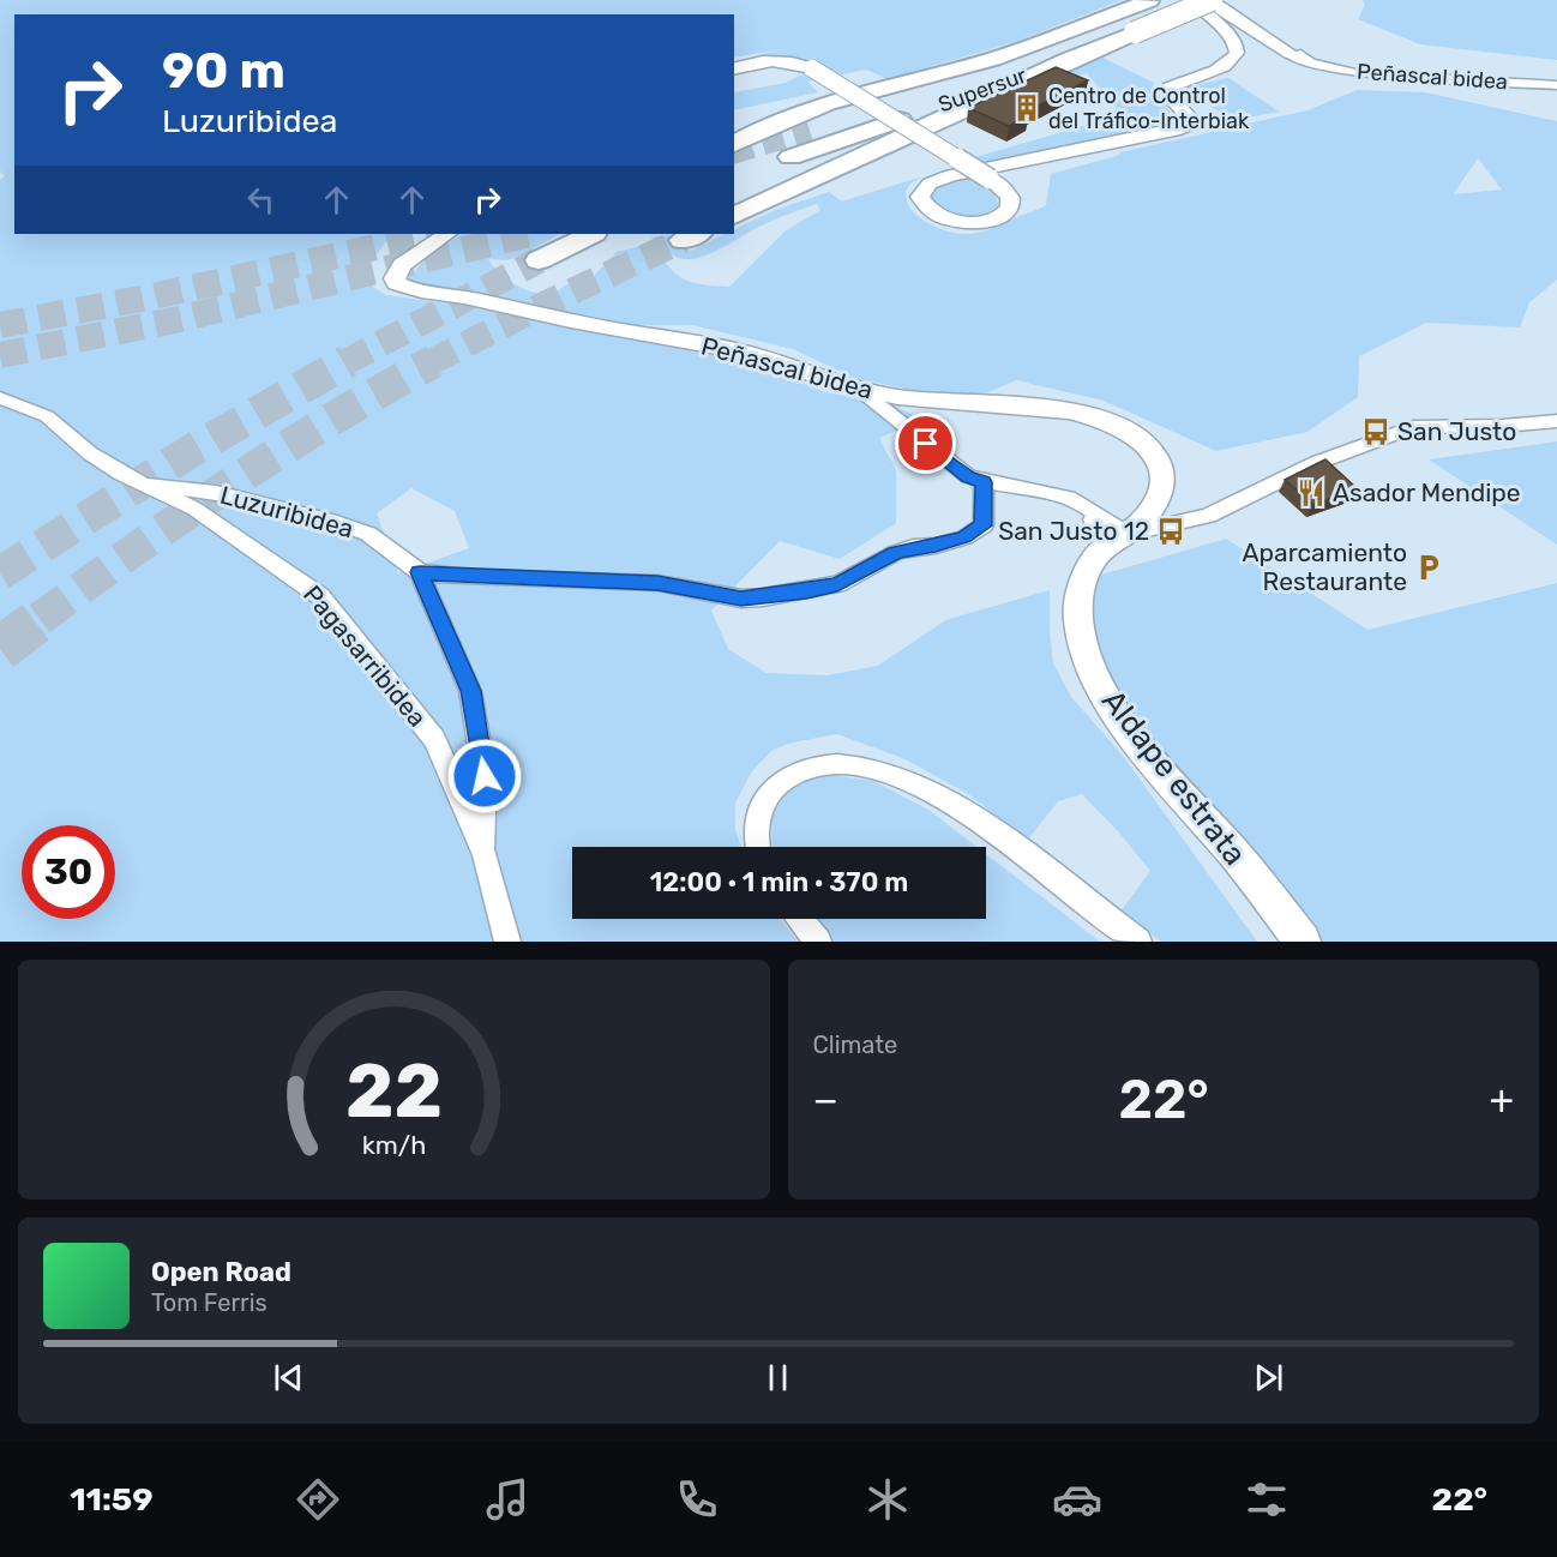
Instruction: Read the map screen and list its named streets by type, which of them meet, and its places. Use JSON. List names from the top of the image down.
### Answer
{
  "streets": {
    "highway": ["Supersur"],
    "street": [
      "Peñascal bidea",
      "Luzuribidea",
      "Pagasarribidea",
      "Aldape estrata"
    ]
  },
  "crossings": [
    ["Peñascal bidea", "Supersur"],
    ["Peñascal bidea", "Aldape estrata"],
    ["Luzuribidea", "Pagasarribidea"]
  ],
  "places": {
    "building": ["Centro de Control del Tráfico-Interbiak"],
    "bus stop": ["San Justo", "San Justo 12"],
    "restaurant": ["Asador Mendipe"],
    "parking": ["Aparcamiento Restaurante"]
  },
  "page": {
    "turn": ["90 m", "Luzuribidea"],
    "limit": "30",
    "trip": "12:00 · 1 min · 370 m",
    "tile": "Climate",
    "heat": ["−", "22°", "+"],
    "song": ["Open Road", "Tom Ferris"],
    "tabs": ["11:59", "22°"],
    "gauge": ["22", "km/h"]
  }
}
